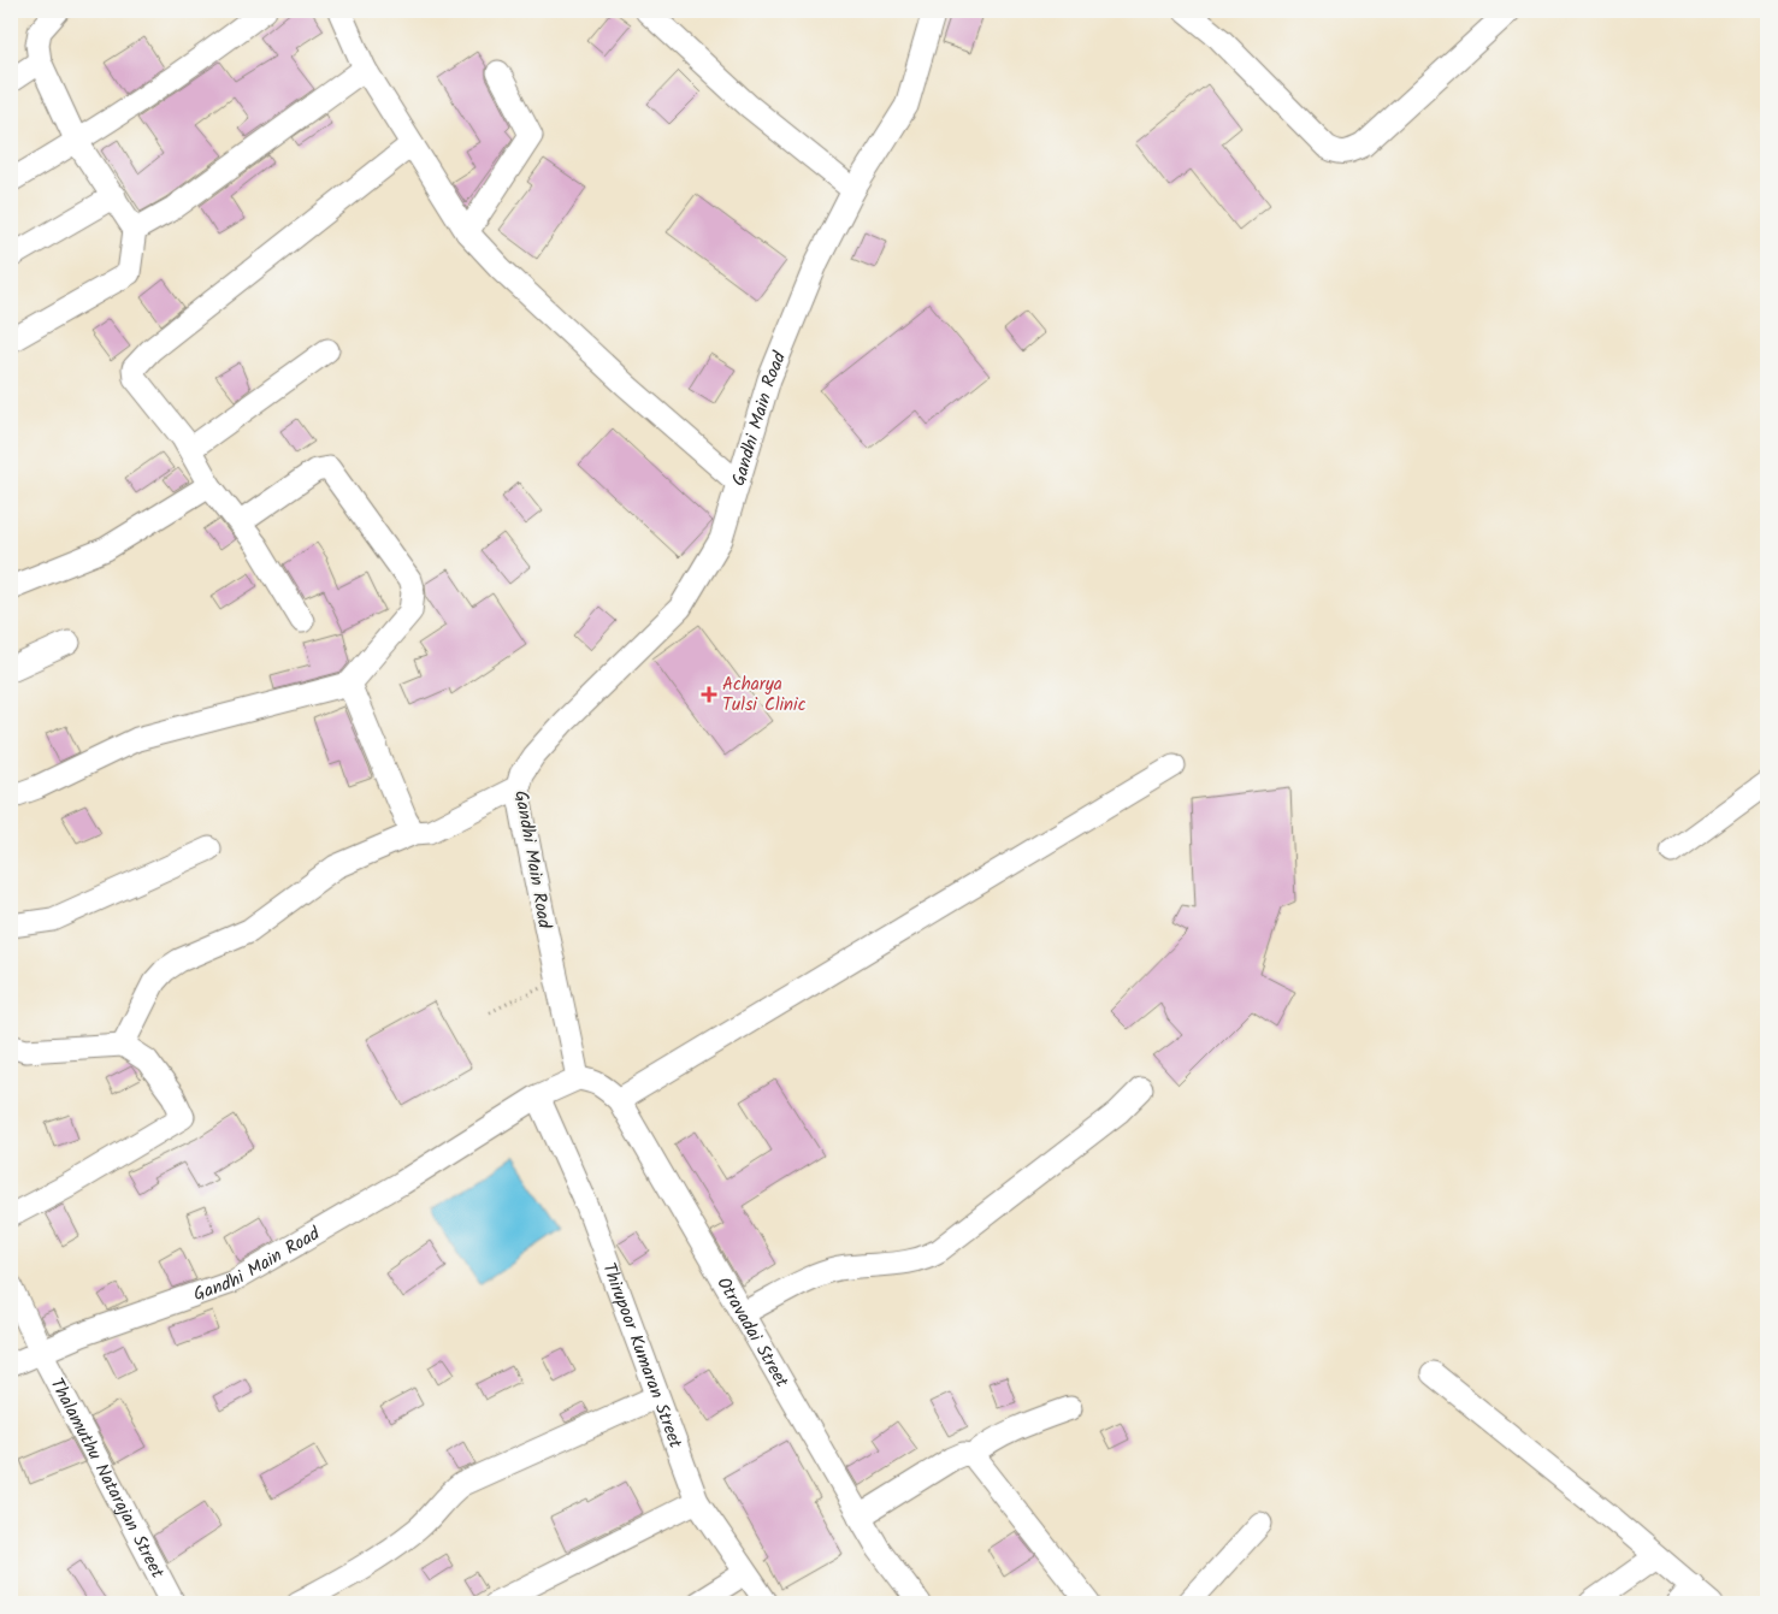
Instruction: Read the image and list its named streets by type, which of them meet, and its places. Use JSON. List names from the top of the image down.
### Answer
{
  "streets": {
    "street": [
      "Gandhi Main Road",
      "Otravadai Street",
      "Thirupoor Kumaran Street",
      "Thalamuthu Natarajan Street"
    ]
  },
  "crossings": [
    ["Gandhi Main Road", "Otravadai Street"],
    ["Gandhi Main Road", "Thirupoor Kumaran Street"],
    ["Gandhi Main Road", "Thalamuthu Natarajan Street"]
  ],
  "places": {
    "health": ["Acharya Tulsi Clinic"]
  }
}
